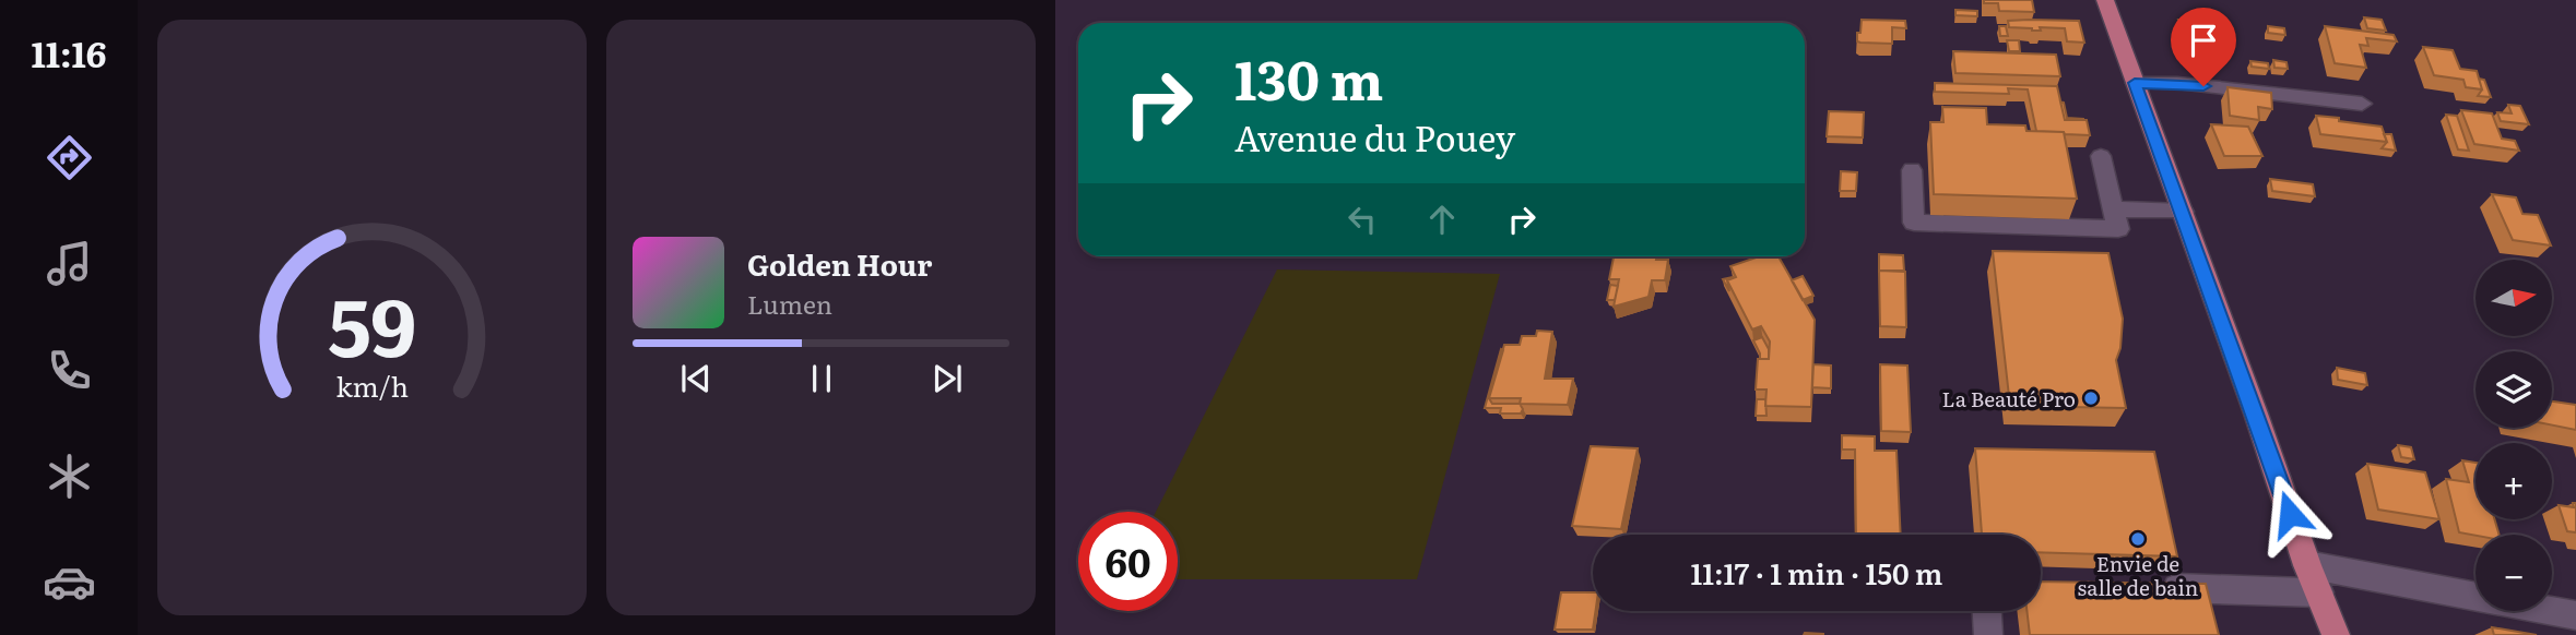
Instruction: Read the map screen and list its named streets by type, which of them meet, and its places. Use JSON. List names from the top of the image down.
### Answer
{
  "places": ["La Beauté Pro", "Envie de salle de bain"],
  "north": "right",
  "page": {
    "tabs": "11:16",
    "turn": ["130 m", "Avenue du Pouey"],
    "song": ["Golden Hour", "Lumen"],
    "map_buttons": ["+", "−"],
    "limit": "60",
    "trip": "11:17 · 1 min · 150 m",
    "gauge": ["59", "km/h"]
  }
}
